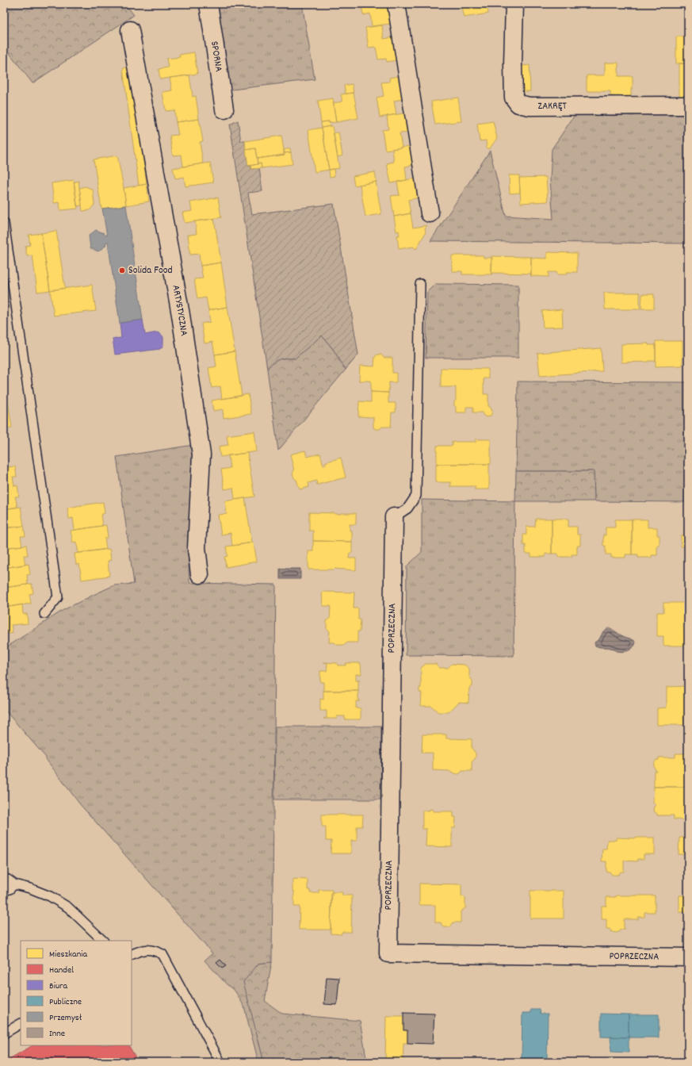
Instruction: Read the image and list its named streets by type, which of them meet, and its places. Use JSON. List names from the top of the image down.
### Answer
{
  "streets": {
    "street": [
      "SPORNA",
      "ZAKRĘT",
      "ARTYSTYCZNA",
      "POPRZECZNA"
    ]
  },
  "places": ["Solida Food"],
  "legend": [
    "Mieszkania",
    "Handel",
    "Biura",
    "Publiczne",
    "Przemysł",
    "Inne"
  ]
}
